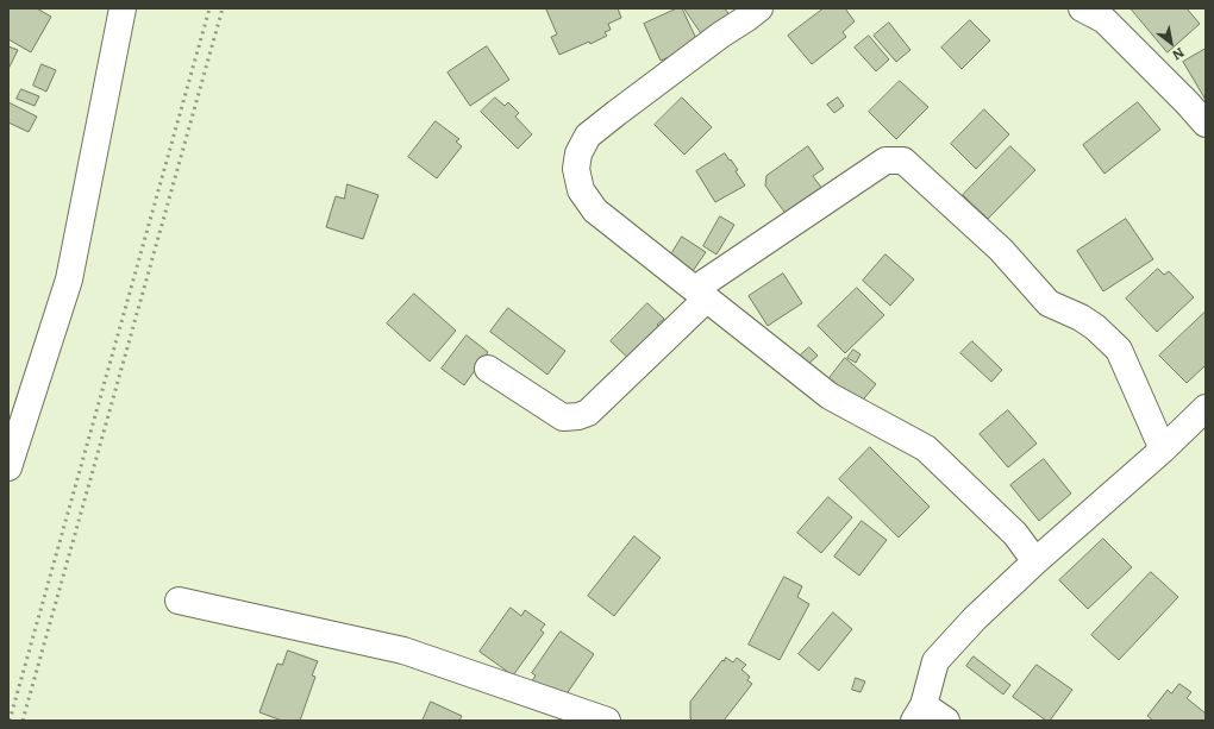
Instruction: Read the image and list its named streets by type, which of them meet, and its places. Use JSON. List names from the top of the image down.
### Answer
{
  "north": "bottom right"
}
